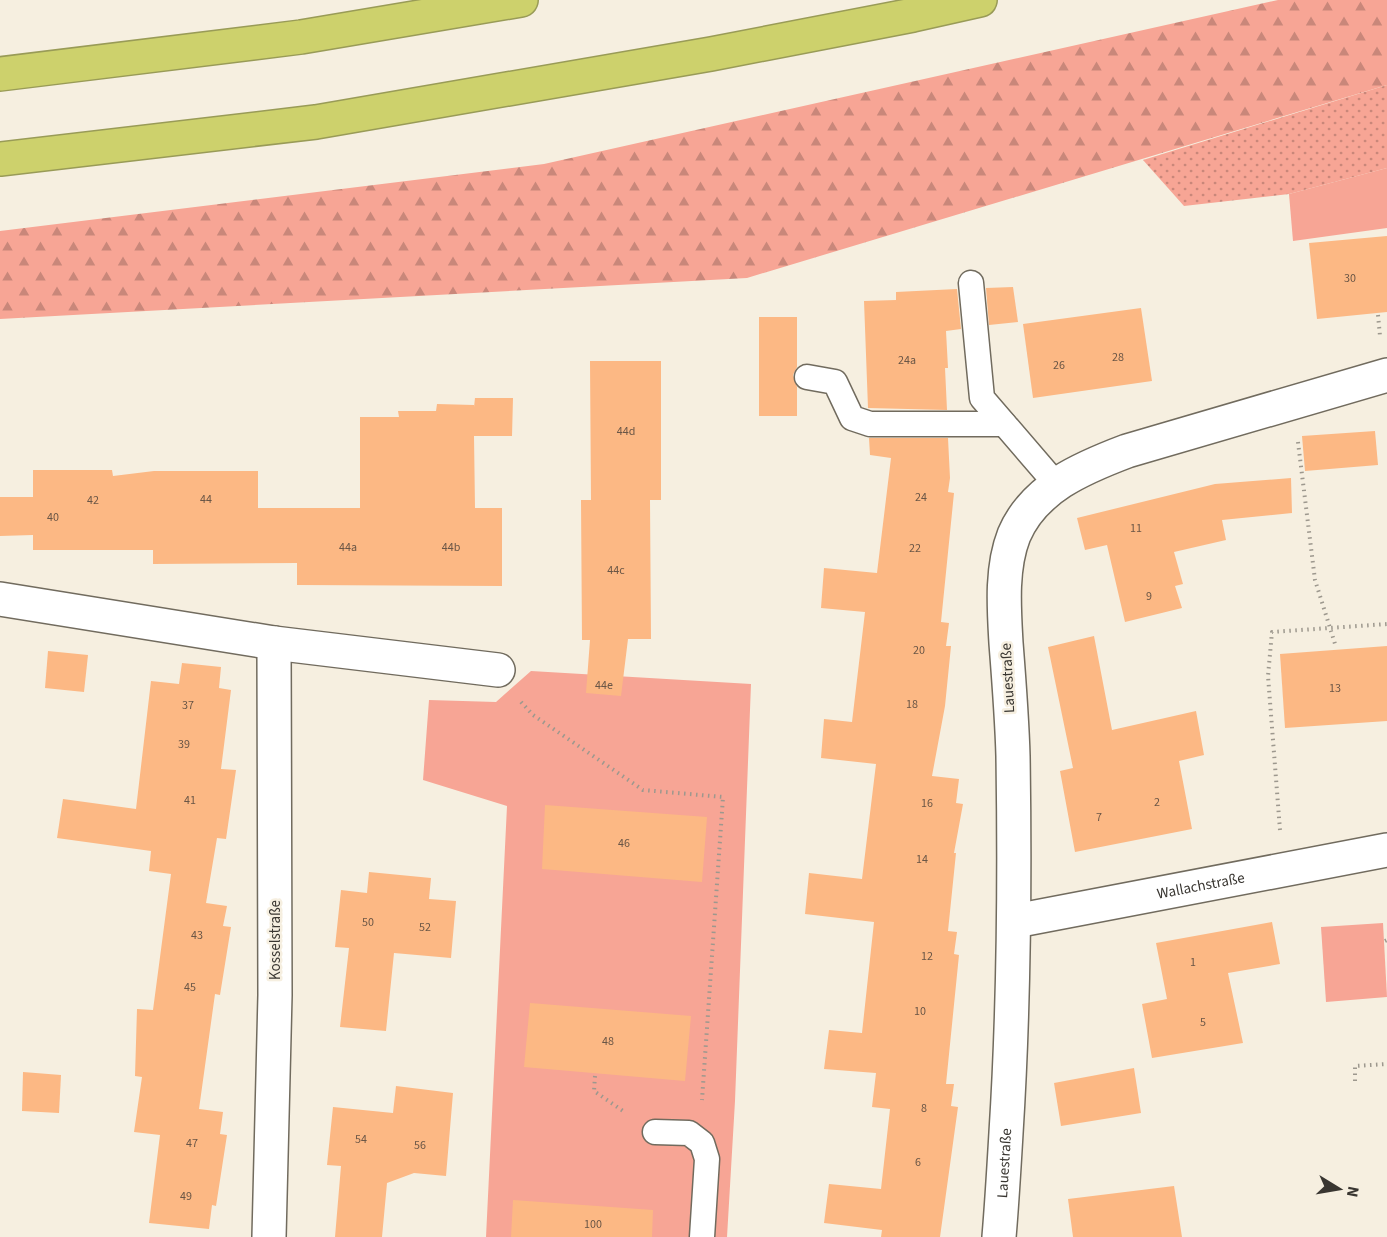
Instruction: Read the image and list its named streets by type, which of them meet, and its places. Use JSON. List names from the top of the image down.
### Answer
{
  "streets": {
    "street": ["Lauestraße", "Wallachstraße", "Kosselstraße"]
  },
  "crossings": [
    ["Lauestraße", "Wallachstraße"]
  ],
  "house_numbers": [
    "30",
    "28",
    "24a",
    "26",
    "44d",
    "24",
    "44",
    "42",
    "40",
    "11",
    "44a",
    "44b",
    "22",
    "44c",
    "9",
    "20",
    "44e",
    "13",
    "18",
    "37",
    "39",
    "41",
    "2",
    "16",
    "7",
    "46",
    "14",
    "50",
    "52",
    "43",
    "12",
    "1",
    "45",
    "10",
    "5",
    "48",
    "8",
    "54",
    "47",
    "56",
    "6",
    "49",
    "100"
  ],
  "north": "right"
}
